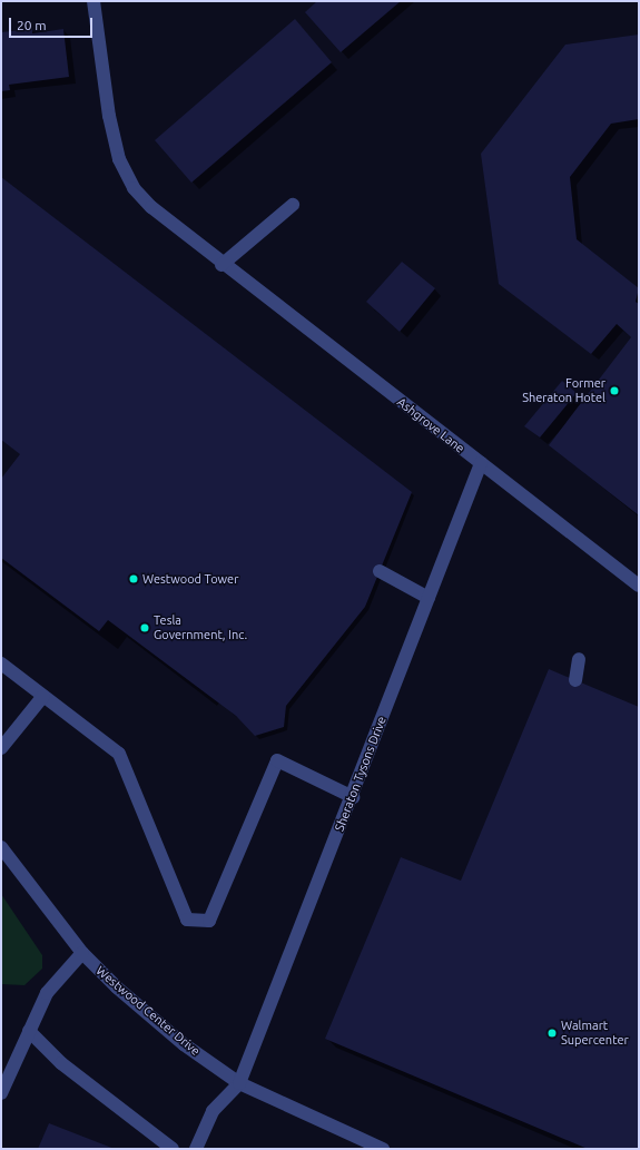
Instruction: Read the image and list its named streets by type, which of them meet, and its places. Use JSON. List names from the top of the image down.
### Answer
{
  "streets": {
    "street": ["Ashgrove Lane", "Sheraton Tysons Drive", "Westwood Center Drive"]
  },
  "crossings": [
    ["Ashgrove Lane", "Sheraton Tysons Drive"],
    ["Sheraton Tysons Drive", "Westwood Center Drive"]
  ],
  "places": [
    "Former Sheraton Hotel",
    "Westwood Tower",
    "Tesla Government, Inc.",
    "Walmart Supercenter"
  ],
  "scale_bar": "20 m"
}
